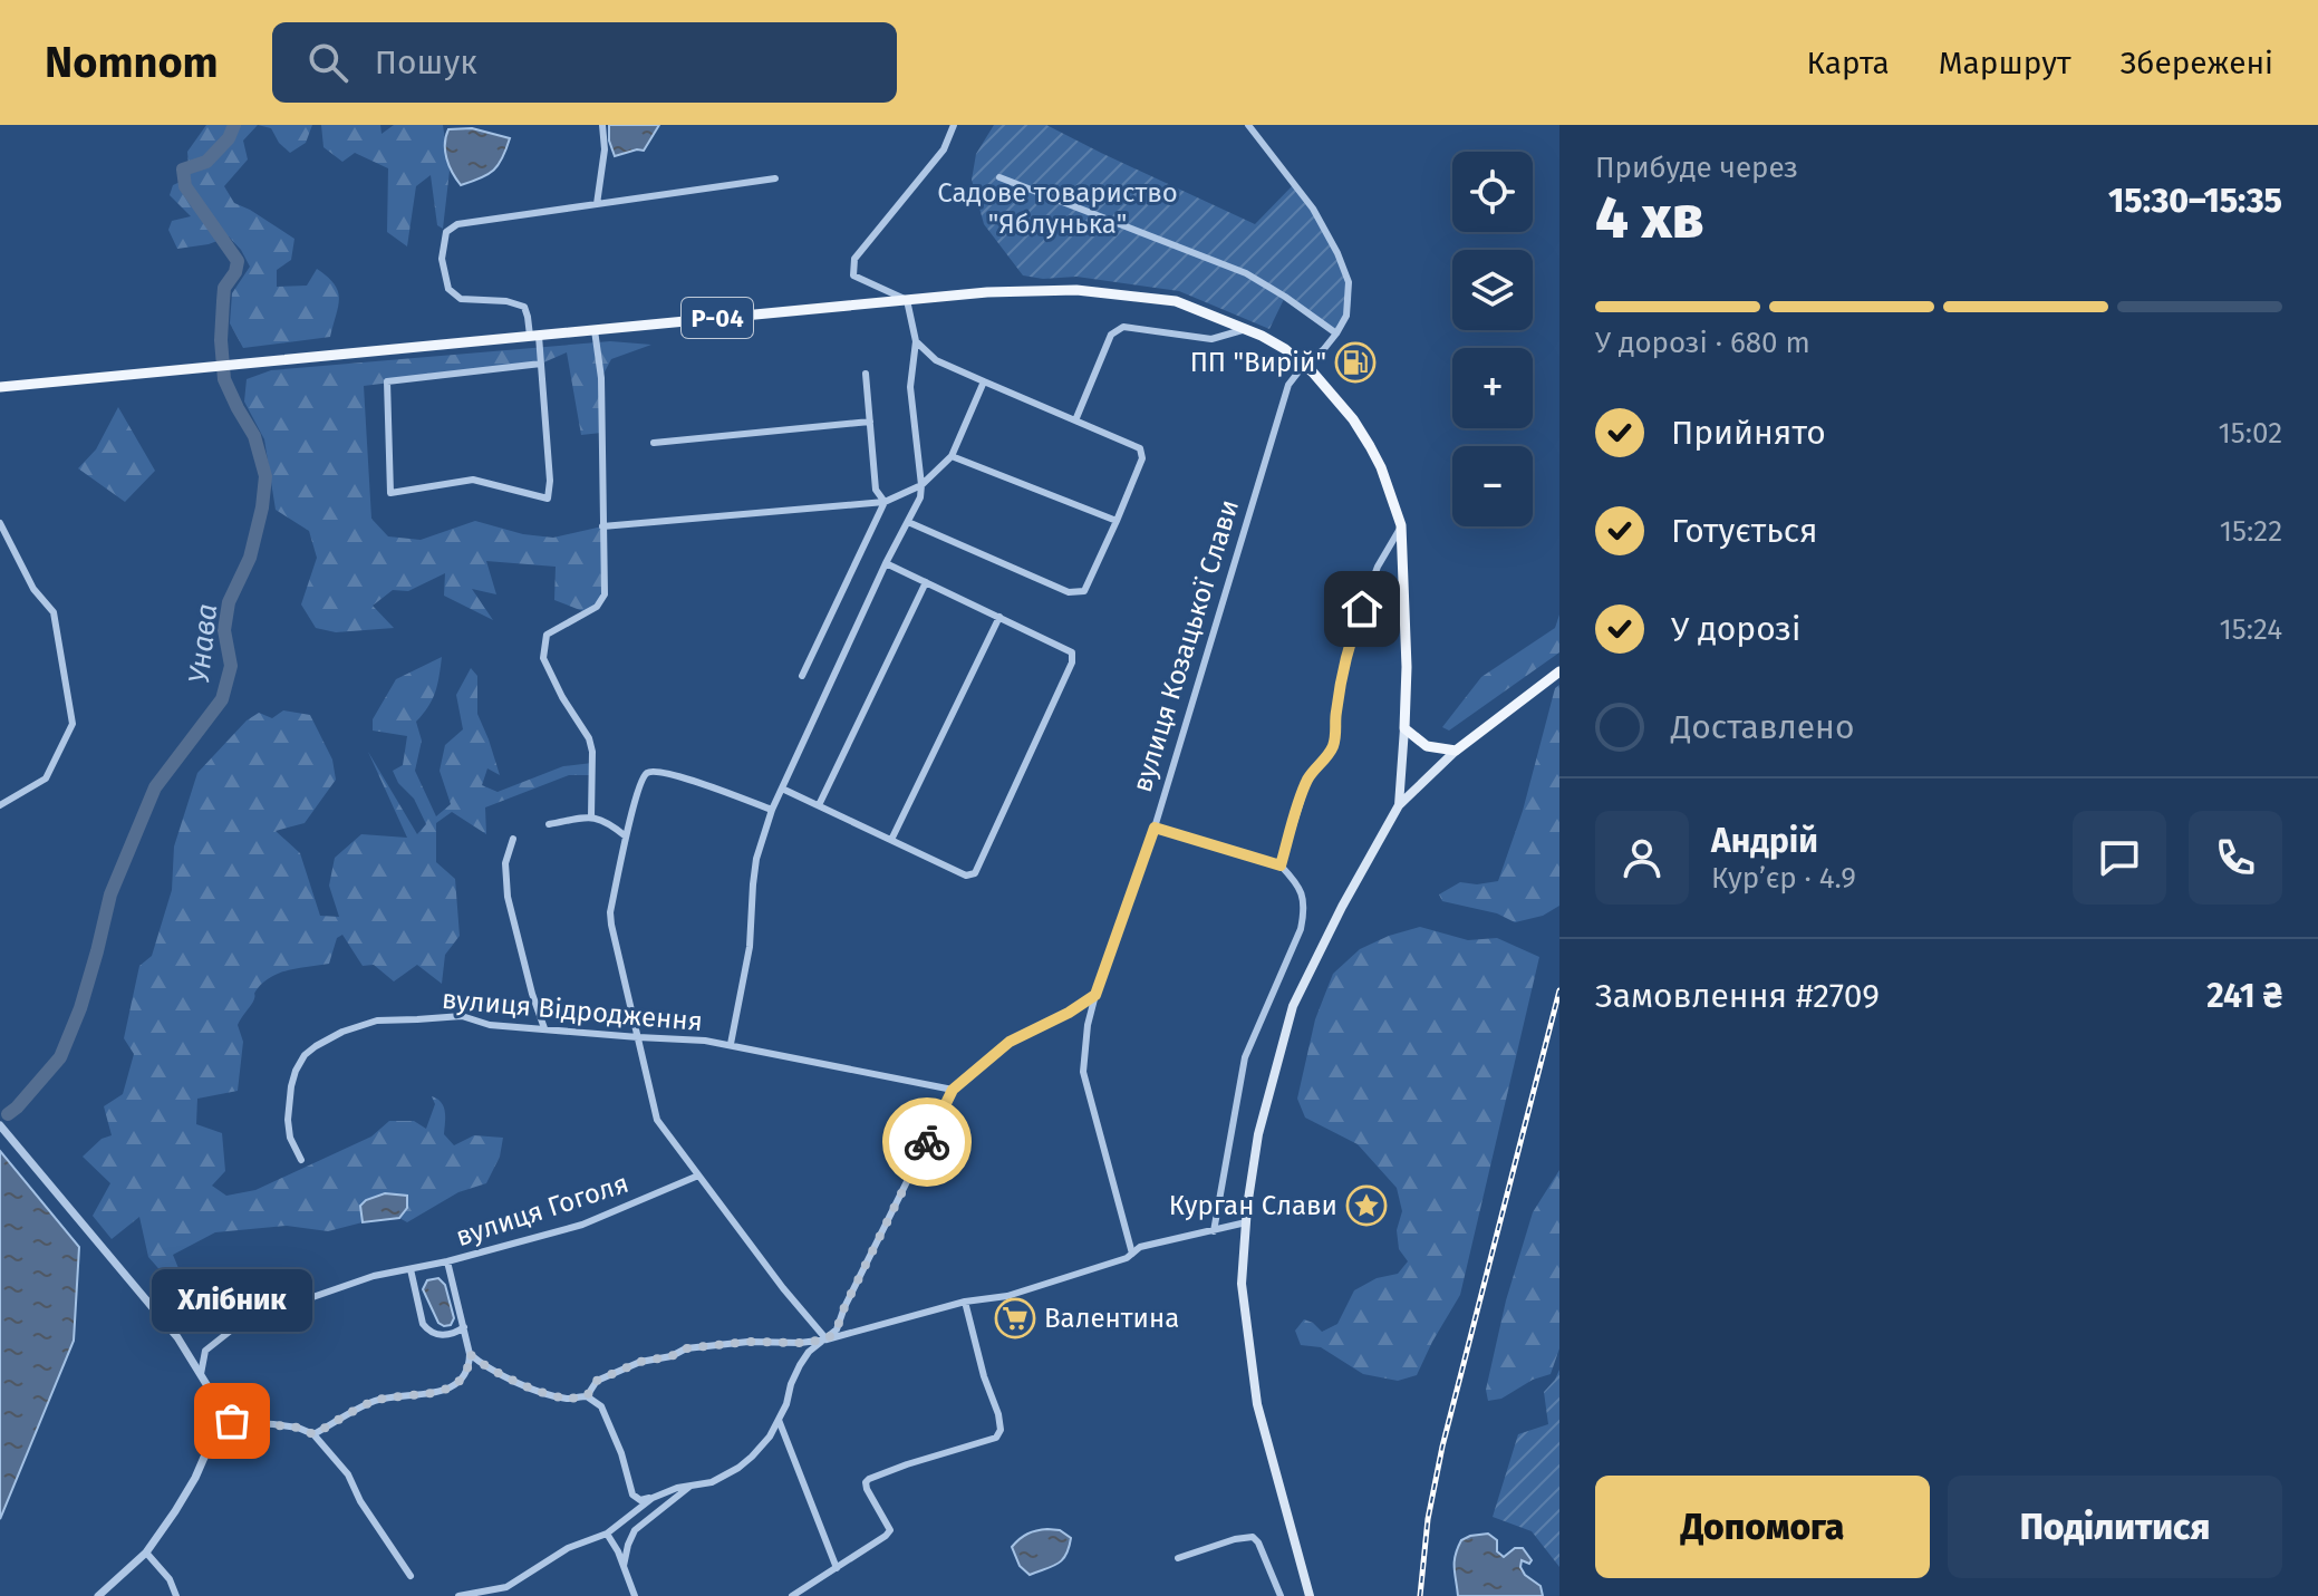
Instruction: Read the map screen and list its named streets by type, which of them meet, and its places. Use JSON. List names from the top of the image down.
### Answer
{
  "streets": {
    "main road": ["Р-04"],
    "street": ["вулиця Козацької Слави", "вулиця Відродження", "вулиця Гоголя"]
  },
  "crossings": [
    ["Р-04", "вулиця Козацької Слави"]
  ],
  "water": ["Унава"],
  "parks": ["Садове товариство \"Яблунька\""],
  "places": {
    "fuel station": ["ПП \"Вирій\""],
    "place": ["Курган Слави"],
    "supermarket": ["Валентина"],
    "other": ["Хлібник"]
  },
  "page": {
    "header": "Nomnom",
    "search": "Пошук",
    "nav": ["Карта", "Маршрут", "Збережені"],
    "heading": ["4 хв", "Прибуде через", "15:30–15:35"],
    "panel": [
      "Андрій",
      "Кур’єр · 4.9",
      "Замовлення #2709",
      "241 ₴"
    ],
    "map_buttons": ["+", "−"],
    "bar": "У дорозі · 680 m",
    "list": [
      ["Прийнято", "15:02"],
      ["Готується", "15:22"],
      ["У дорозі", "15:24"],
      "Доставлено"
    ],
    "bubble": "Хлібник",
    "buttons": ["Допомога", "Поділитися"]
  }
}
